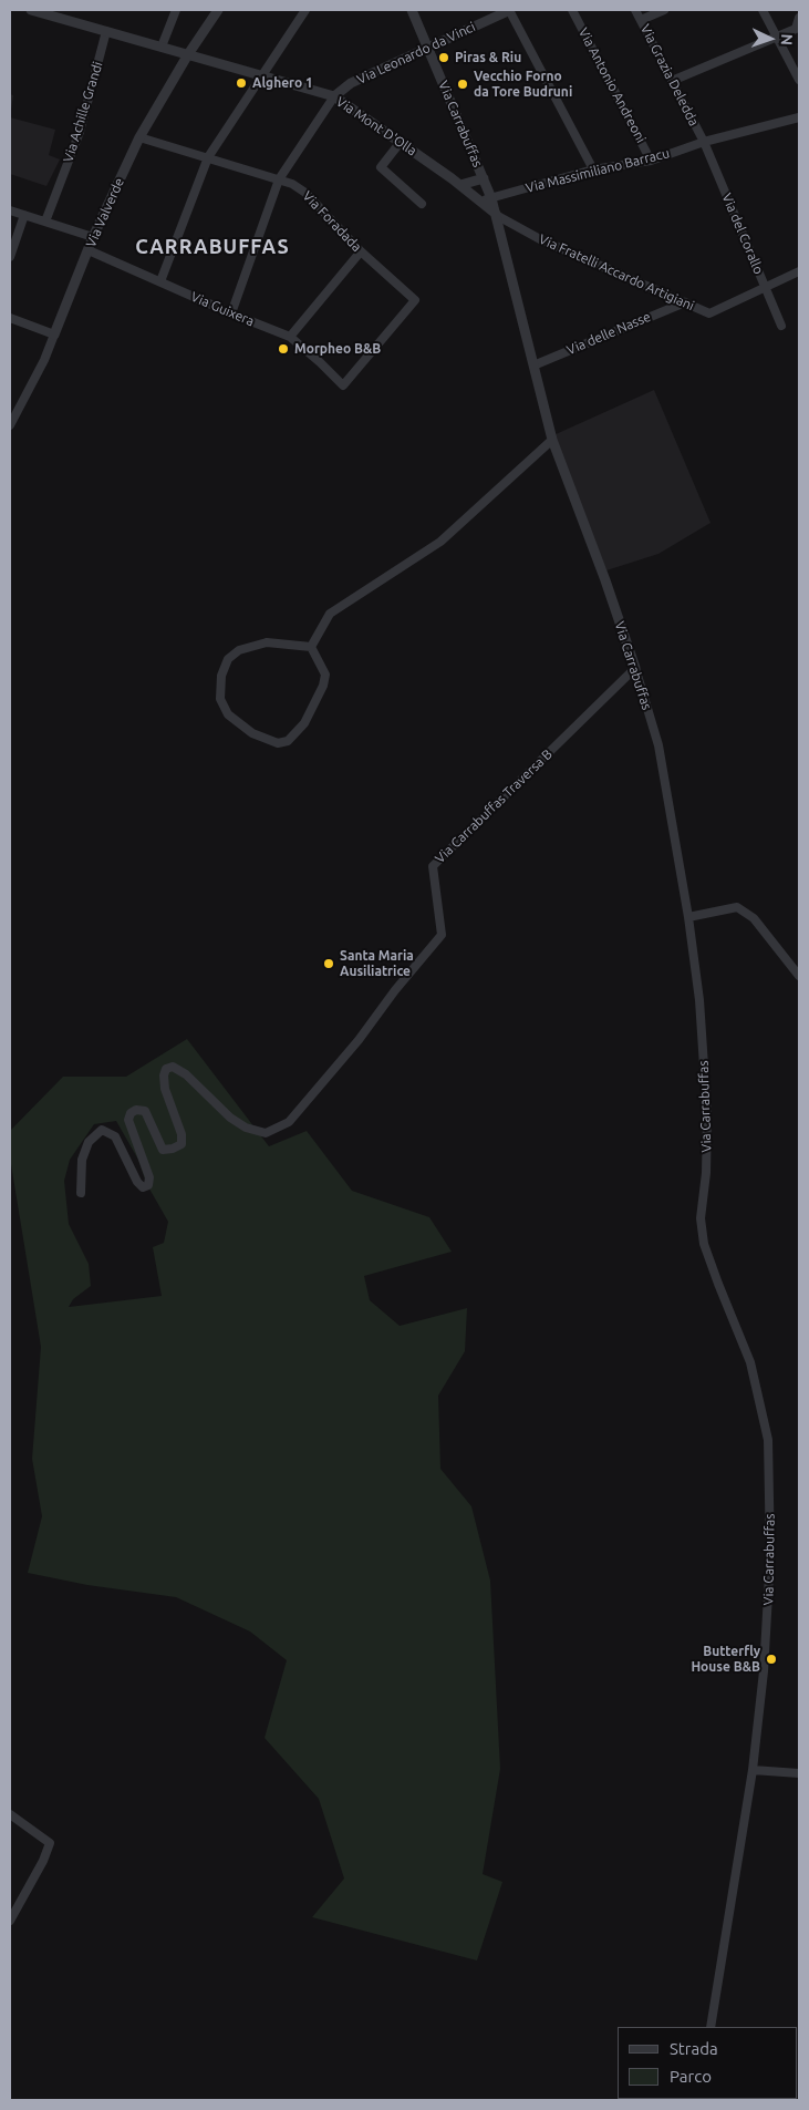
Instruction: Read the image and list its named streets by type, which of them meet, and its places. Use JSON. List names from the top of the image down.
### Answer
{
  "streets": {
    "street": [
      "Via Leonardo da Vinci",
      "Via Grazia Deledda",
      "Via Antonio Andreoni",
      "Via Achille Grandi",
      "Via Carrabuffas",
      "Via Mont D'Olla",
      "Via Massimiliano Barracu",
      "Via Valverde",
      "Via Foradada",
      "Via del Corallo",
      "Via Fratelli Accardo Artigiani",
      "Via Guixera",
      "Via delle Nasse",
      "Via Carrabuffas Traversa B"
    ]
  },
  "crossings": [
    ["Via Leonardo da Vinci", "Via Carrabuffas"],
    ["Via Leonardo da Vinci", "Via Mont D'Olla"],
    ["Via Leonardo da Vinci", "Via Foradada"],
    ["Via Leonardo da Vinci", "Via Guixera"],
    ["Via Grazia Deledda", "Via Massimiliano Barracu"],
    ["Via Grazia Deledda", "Via del Corallo"],
    ["Via Antonio Andreoni", "Via Massimiliano Barracu"],
    ["Via Achille Grandi", "Via Mont D'Olla"],
    ["Via Carrabuffas", "Via Mont D'Olla"],
    ["Via Carrabuffas", "Via Massimiliano Barracu"],
    ["Via Carrabuffas", "Via Fratelli Accardo Artigiani"],
    ["Via Carrabuffas", "Via delle Nasse"],
    ["Via Carrabuffas", "Via Carrabuffas Traversa B"],
    ["Via Mont D'Olla", "Via Valverde"],
    ["Via Mont D'Olla", "Via Fratelli Accardo Artigiani"],
    ["Via Massimiliano Barracu", "Via del Corallo"],
    ["Via Valverde", "Via Foradada"],
    ["Via Valverde", "Via Guixera"],
    ["Via Foradada", "Via Guixera"],
    ["Via del Corallo", "Via Fratelli Accardo Artigiani"],
    ["Via Fratelli Accardo Artigiani", "Via delle Nasse"]
  ],
  "districts": ["CARRABUFFAS"],
  "places": [
    "Piras & Riu",
    "Alghero 1",
    "Vecchio Forno da Tore Budruni",
    "Morpheo B&B",
    "Santa Maria Ausiliatrice",
    "Butterfly House B&B"
  ],
  "legend": ["Strada", "Parco"],
  "north": "right"
}
